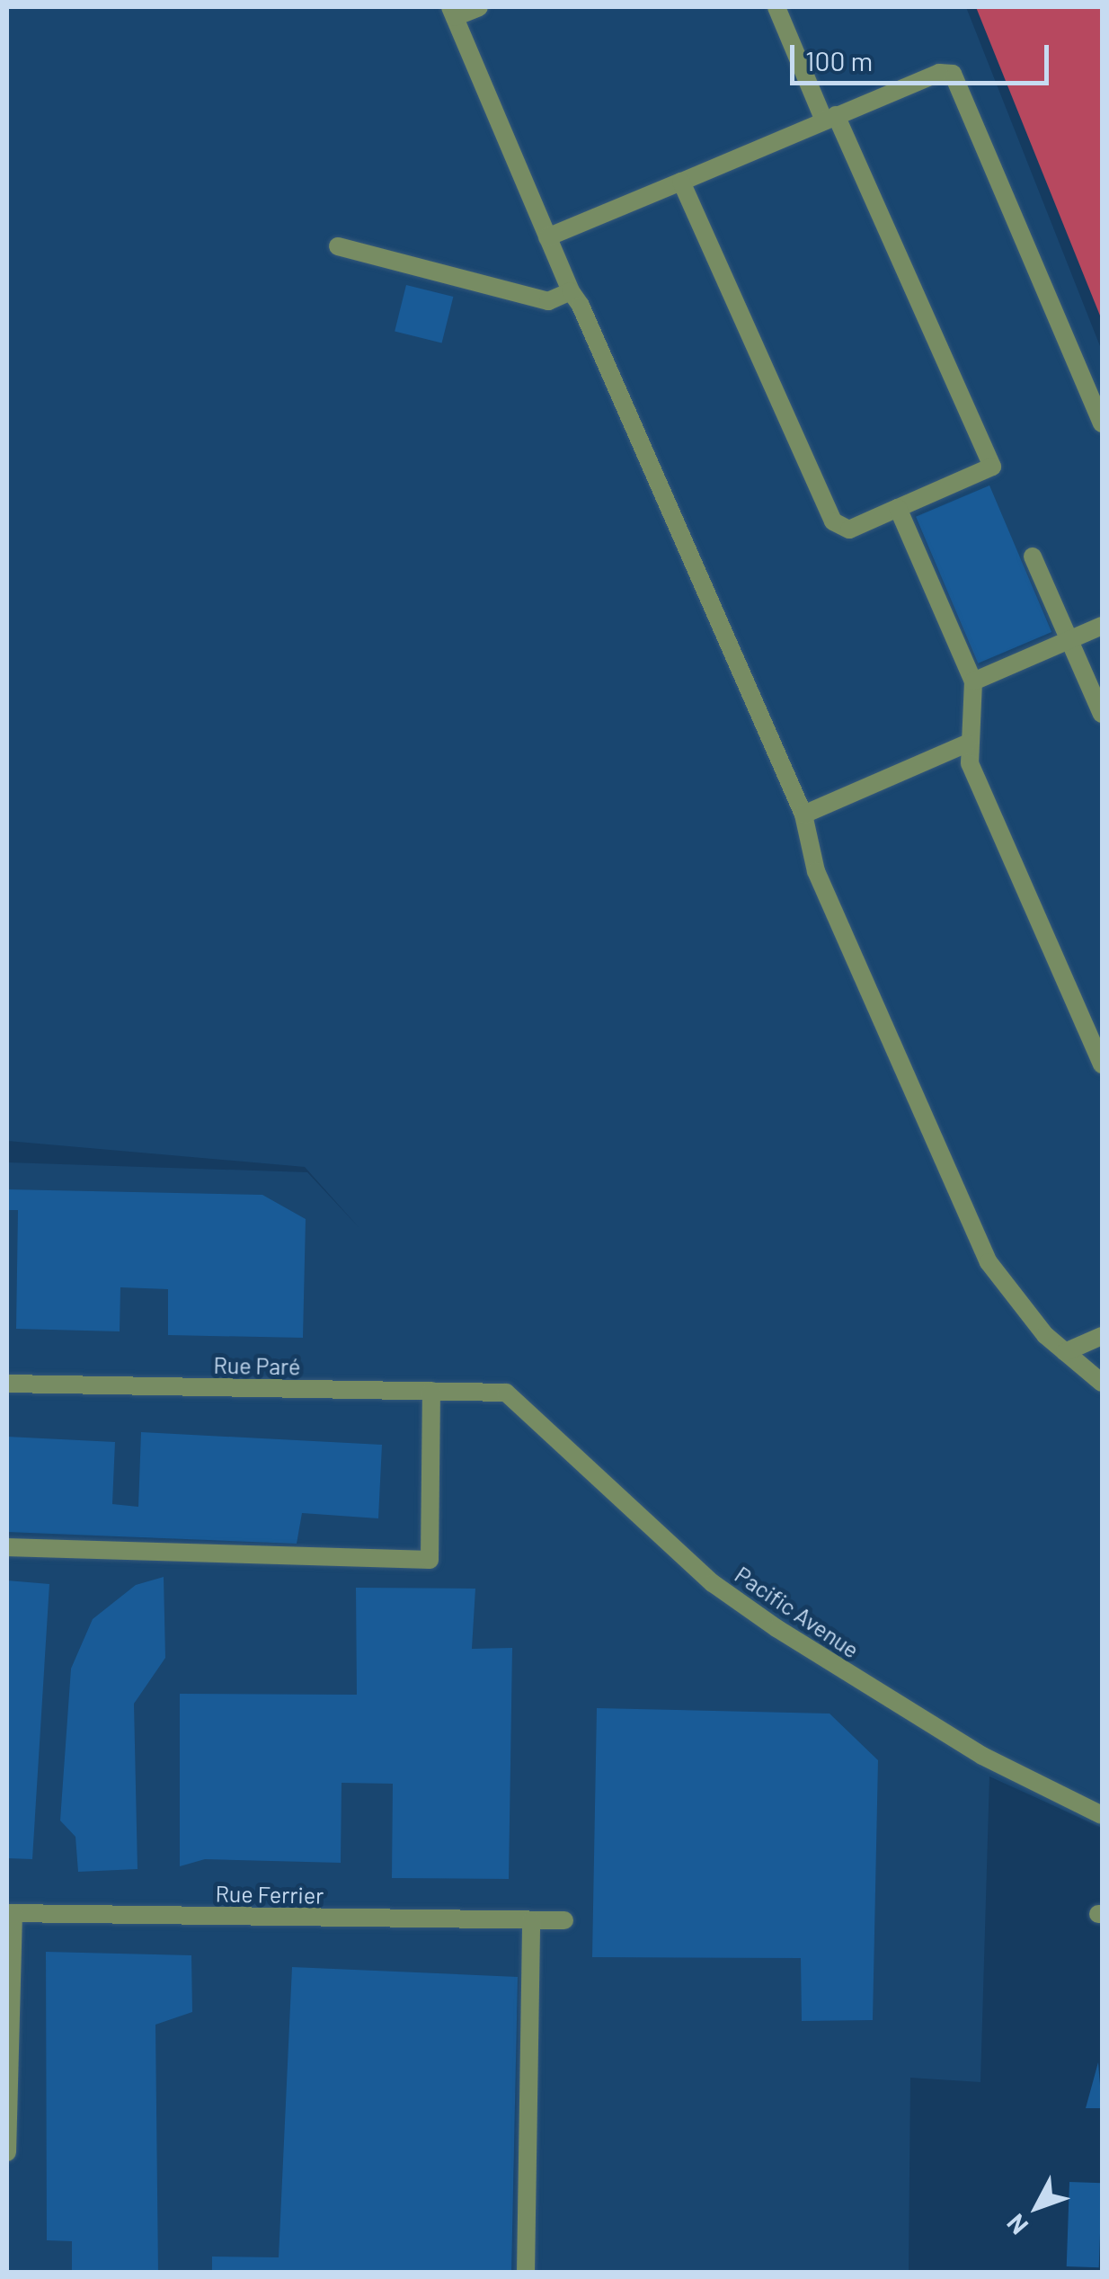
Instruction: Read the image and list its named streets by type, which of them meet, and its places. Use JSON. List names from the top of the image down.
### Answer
{
  "streets": {
    "street": ["Rue Paré", "Pacific Avenue", "Rue Ferrier"]
  },
  "crossings": [
    ["Rue Paré", "Pacific Avenue"]
  ],
  "scale_bar": "100 m",
  "north": "bottom left"
}
